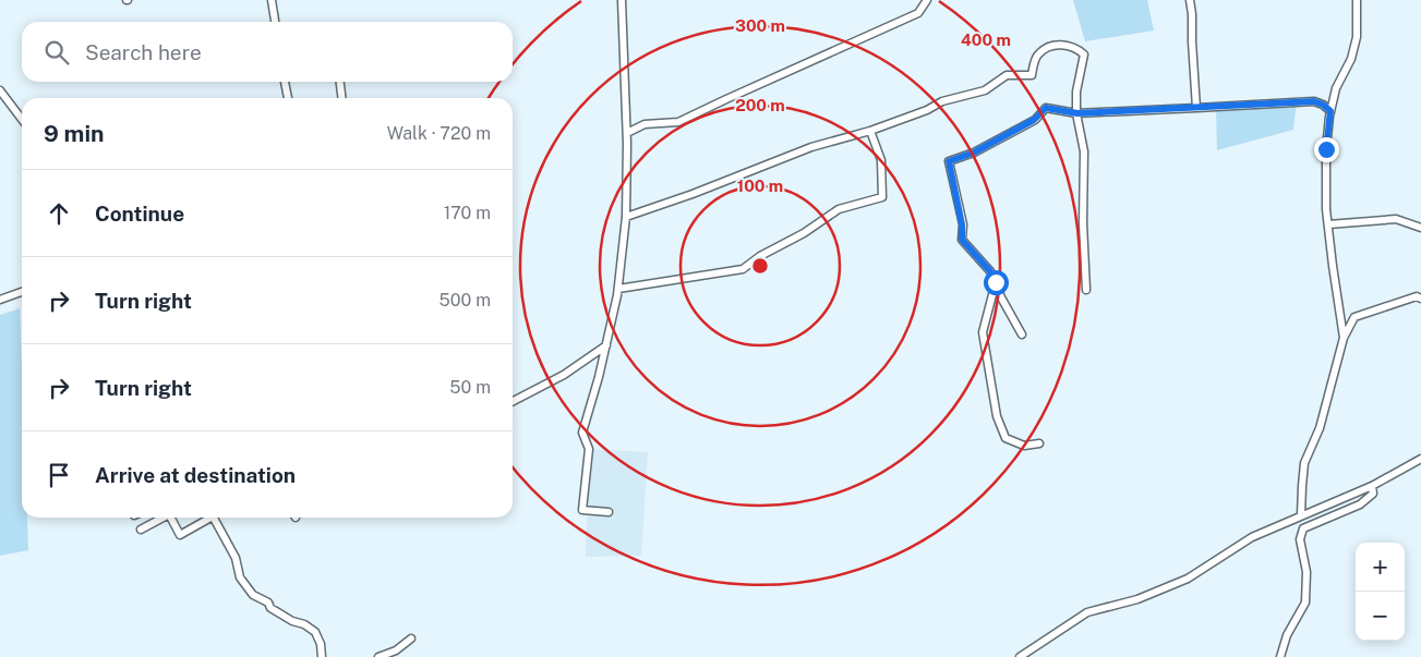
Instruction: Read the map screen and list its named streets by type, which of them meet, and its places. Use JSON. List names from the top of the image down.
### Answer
{
  "page": {
    "search": "Search here",
    "heading": ["9 min", "Walk · 720 m"],
    "list": [
      ["Continue", "170 m"],
      ["Turn right", "500 m"],
      ["Turn right", "50 m"],
      "Arrive at destination"
    ],
    "map_buttons": ["+", "−"]
  },
  "rings": [
    "300 m",
    "400 m",
    "200 m",
    "100 m"
  ]
}
